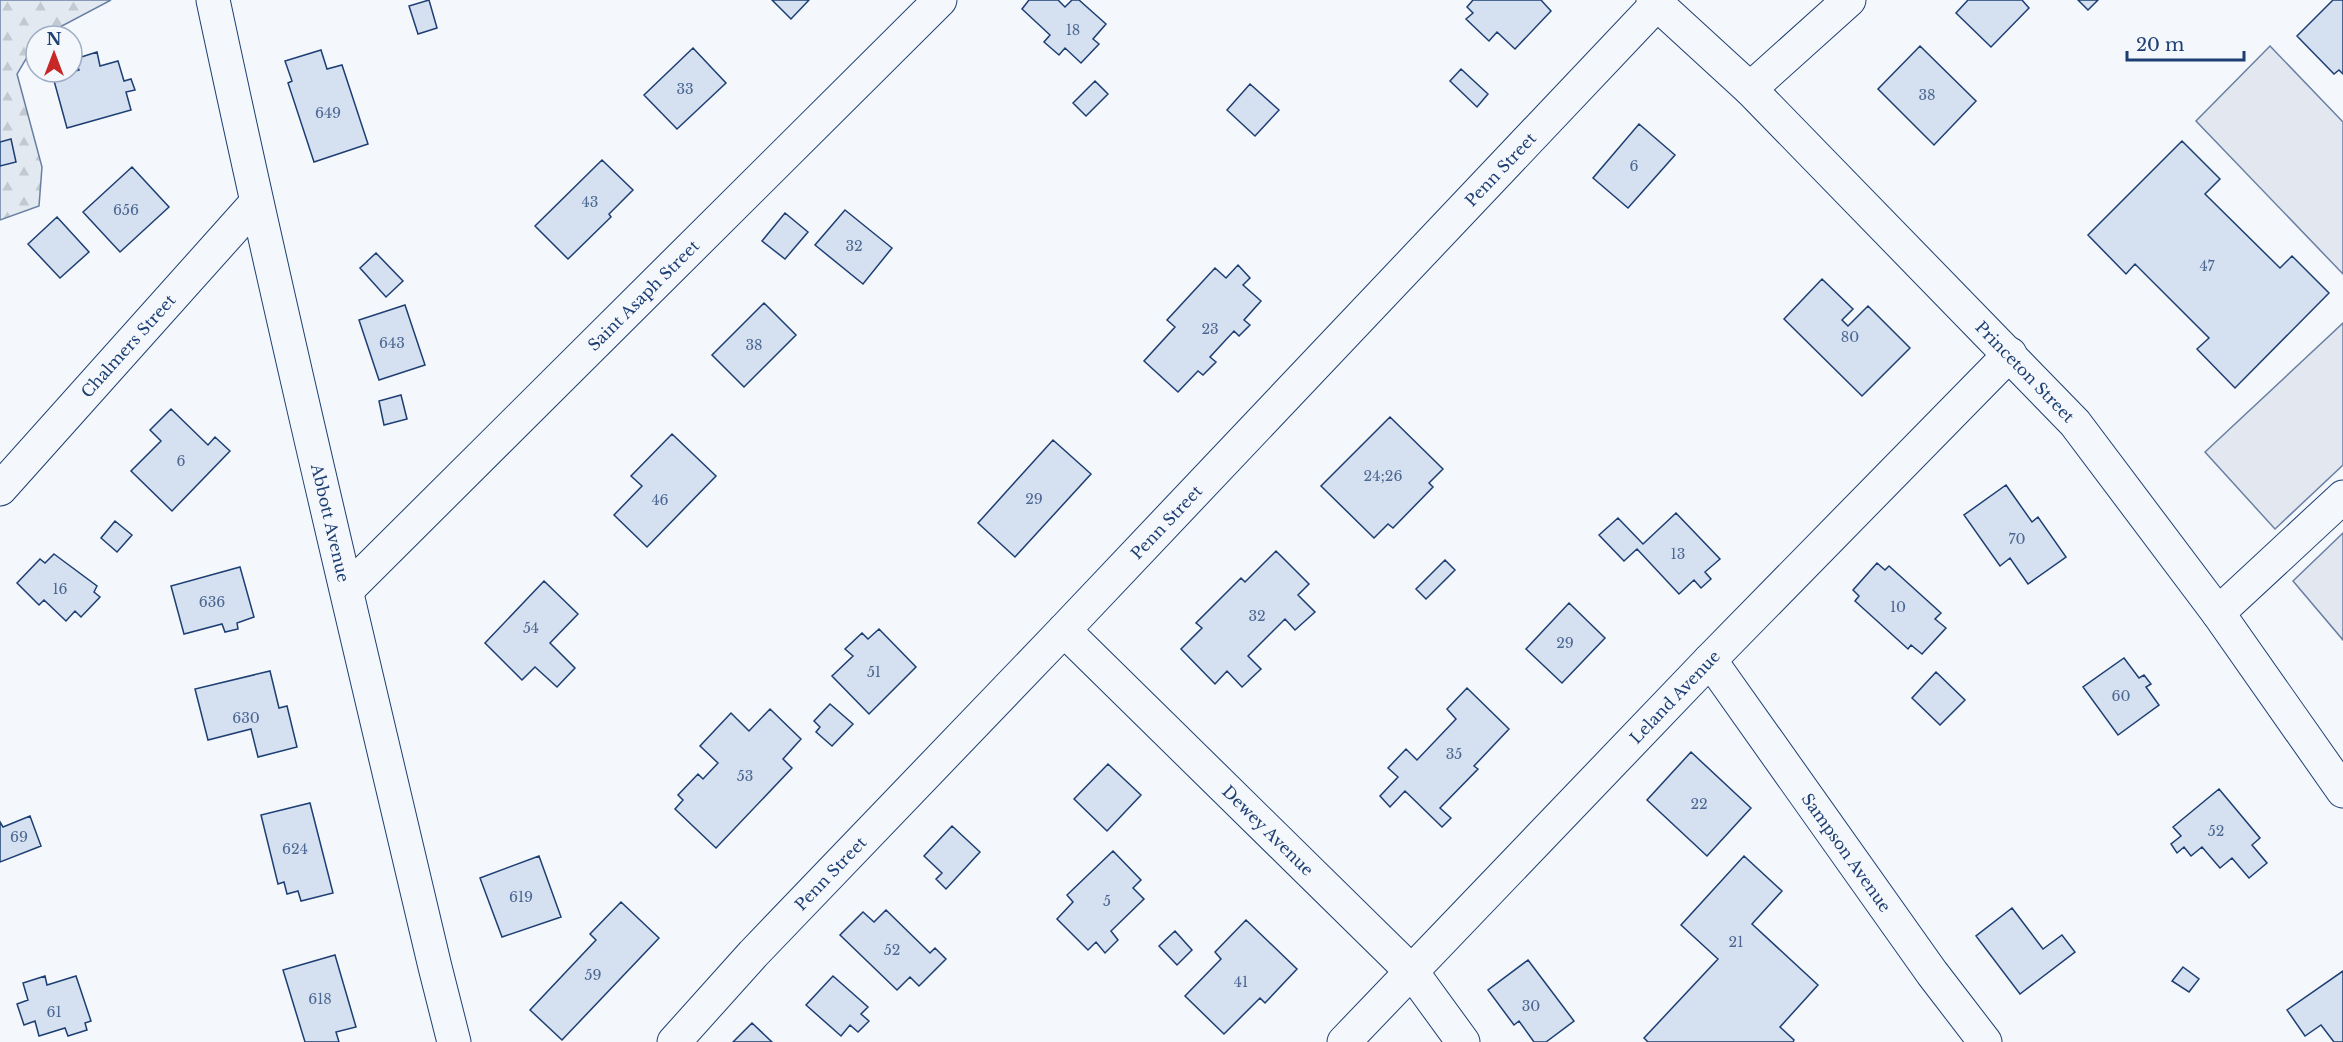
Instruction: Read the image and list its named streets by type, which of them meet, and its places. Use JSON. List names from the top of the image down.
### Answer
{
  "streets": {
    "street": [
      "Penn Street",
      "Saint Asaph Street",
      "Chalmers Street",
      "Princeton Street",
      "Abbott Avenue",
      "Leland Avenue",
      "Dewey Avenue",
      "Sampson Avenue"
    ]
  },
  "crossings": [
    ["Penn Street", "Princeton Street"],
    ["Penn Street", "Dewey Avenue"],
    ["Saint Asaph Street", "Abbott Avenue"],
    ["Chalmers Street", "Abbott Avenue"],
    ["Princeton Street", "Leland Avenue"],
    ["Leland Avenue", "Dewey Avenue"],
    ["Leland Avenue", "Sampson Avenue"]
  ],
  "house_numbers": [
    "18",
    "33",
    "38",
    "649",
    "6",
    "43",
    "656",
    "32",
    "47",
    "23",
    "80",
    "643",
    "38",
    "6",
    "24;26",
    "29",
    "46",
    "70",
    "13",
    "16",
    "636",
    "10",
    "32",
    "54",
    "29",
    "51",
    "60",
    "630",
    "35",
    "53",
    "22",
    "52",
    "69",
    "624",
    "619",
    "5",
    "21",
    "52",
    "59",
    "41",
    "618",
    "30",
    "61"
  ],
  "scale_bar": "20 m",
  "north": "top"
}
